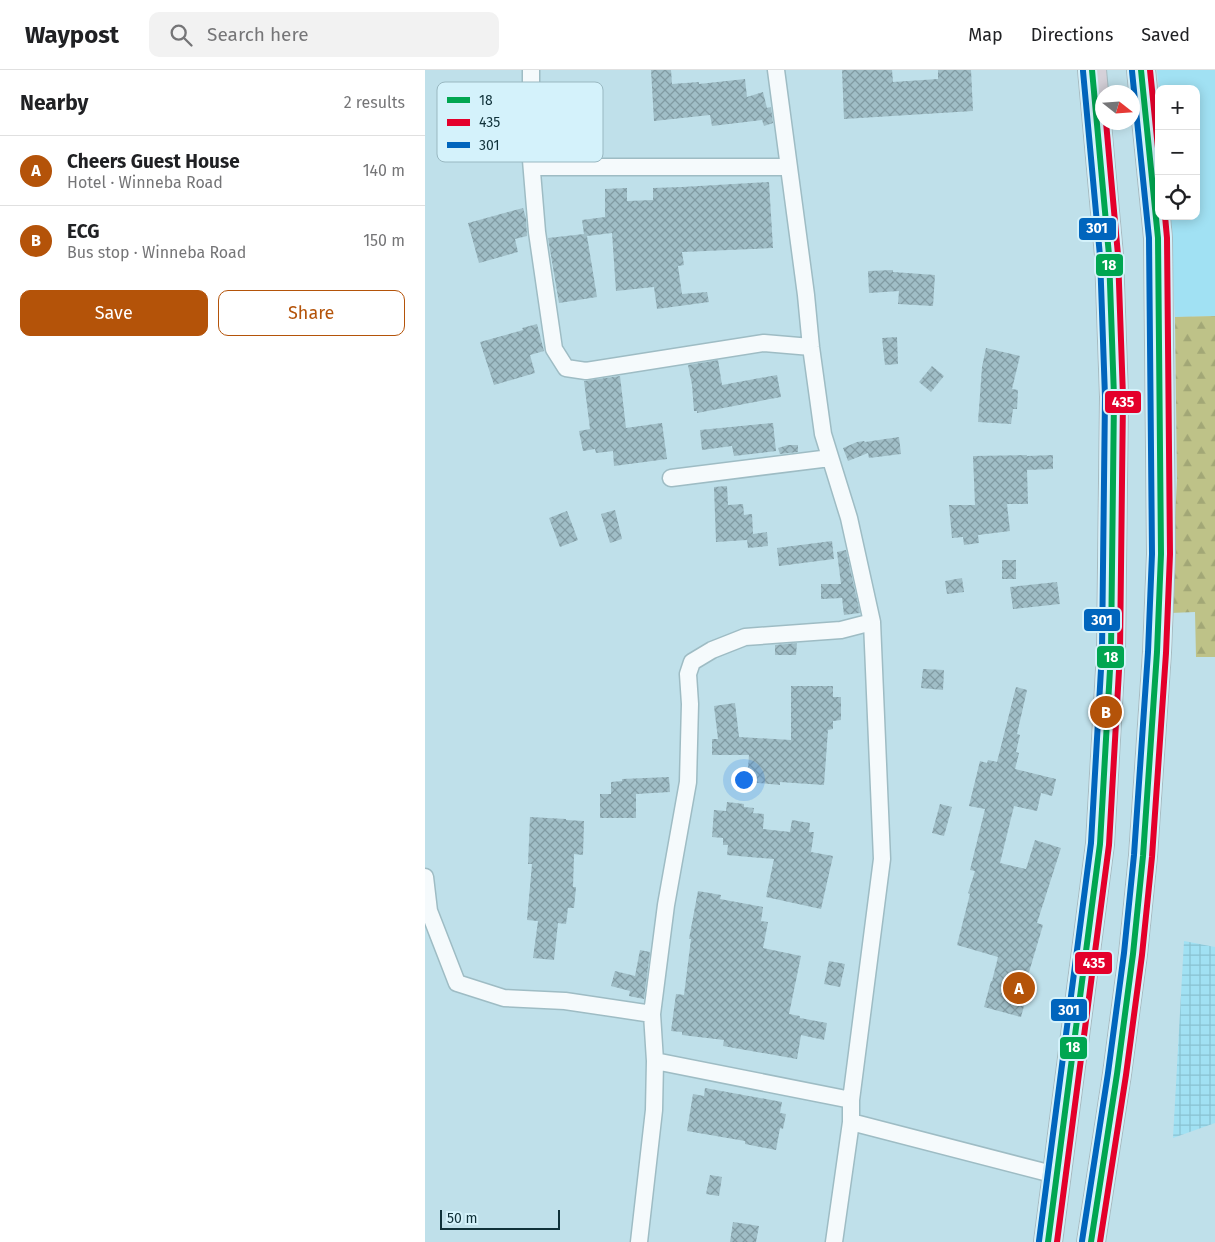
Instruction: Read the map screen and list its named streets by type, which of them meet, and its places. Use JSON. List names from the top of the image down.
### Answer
{
  "lines": ["transit line 18", "transit line 435", "transit line 301"],
  "legend": ["18", "435", "301"],
  "scale_bar": "50 m",
  "north": "right",
  "page": {
    "header": "Waypost",
    "search": "Search here",
    "nav": ["Map", "Directions", "Saved"],
    "heading": ["Nearby", "2 results"],
    "map_buttons": ["+", "−"],
    "list": [
      {
        "mark": "A",
        "name": "Cheers Guest House",
        "note": "Hotel · Winneba Road",
        "value": "140 m"
      },
      {
        "mark": "B",
        "name": "ECG",
        "note": "Bus stop · Winneba Road",
        "value": "150 m"
      }
    ],
    "buttons": ["Save", "Share"],
    "pins": ["B", "A"],
    "scale": "50 m"
  }
}
